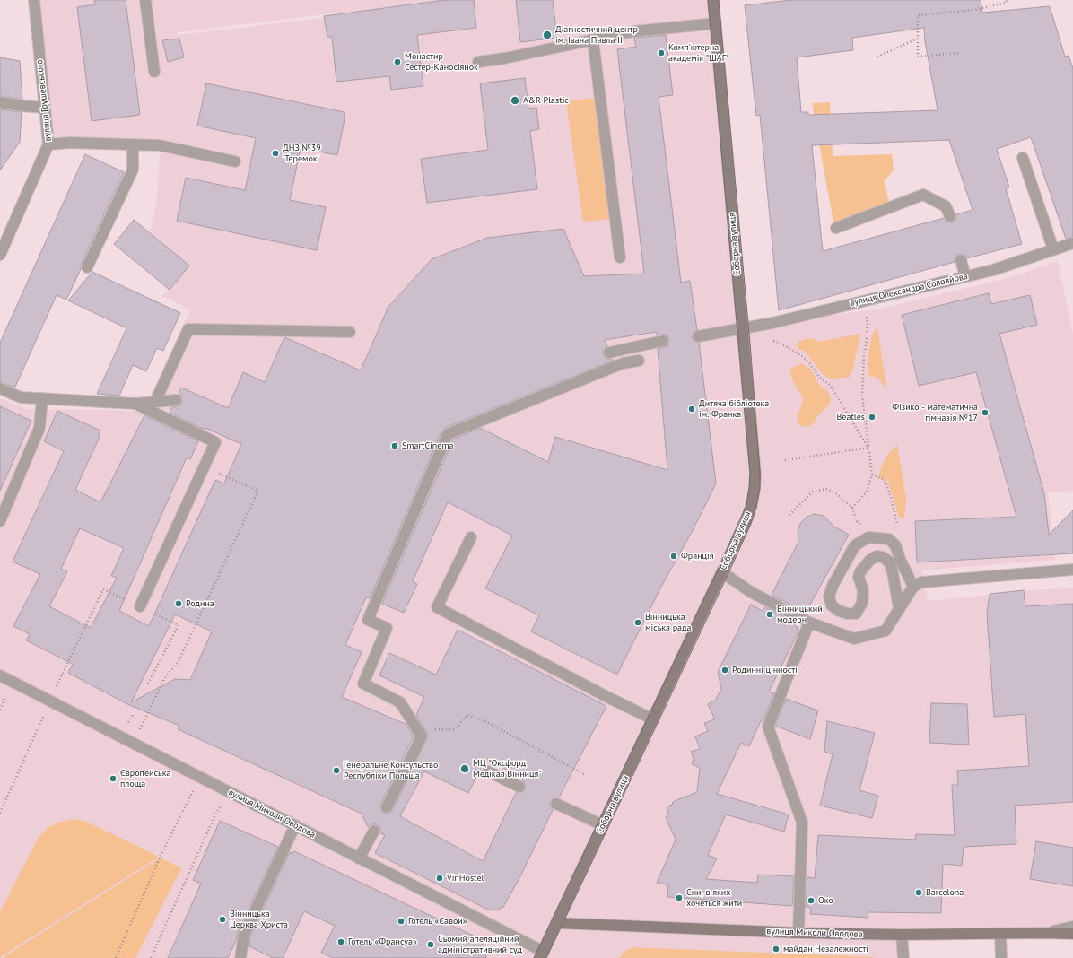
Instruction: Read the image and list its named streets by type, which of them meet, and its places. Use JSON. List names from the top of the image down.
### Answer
{
  "streets": {
    "street": [
      "вулиця Грушевського",
      "Соборна вулиця",
      "вулиця Олександра Соловйова",
      "вулиця Миколи Оводова"
    ]
  },
  "crossings": [
    ["Соборна вулиця", "вулиця Олександра Соловйова"],
    ["Соборна вулиця", "вулиця Миколи Оводова"]
  ],
  "places": [
    "Діагностичний центр ім. Івана Павла II",
    "Комп'ютерна академія \"ШАГ\"",
    "Монастир Сестер-Каносіянок",
    "A&R Plastic",
    "ДНЗ №39 'Теремок'",
    "Дитяча бібліотека ім. Франка",
    "Фізико - математична гімназія №17",
    "Beatles",
    "SmartCinema",
    "Франція",
    "Родина",
    "Вінницький модерн",
    "Вінницька міська рада",
    "Родинні цінності",
    "МЦ \"Оксфорд Медікал Вінниця\"",
    "Генеральне Консульство Республіки Польща",
    "Європейська площа",
    "VinHostel",
    "Barcelona",
    "Сни, в яких хочеться жити",
    "Око",
    "Вінницька Церква Христа",
    "Готель «Савой»",
    "Готель «Франсуа»",
    "Сьомий апеляційний адміністративний суд",
    "майдан Незалежності"
  ]
}
